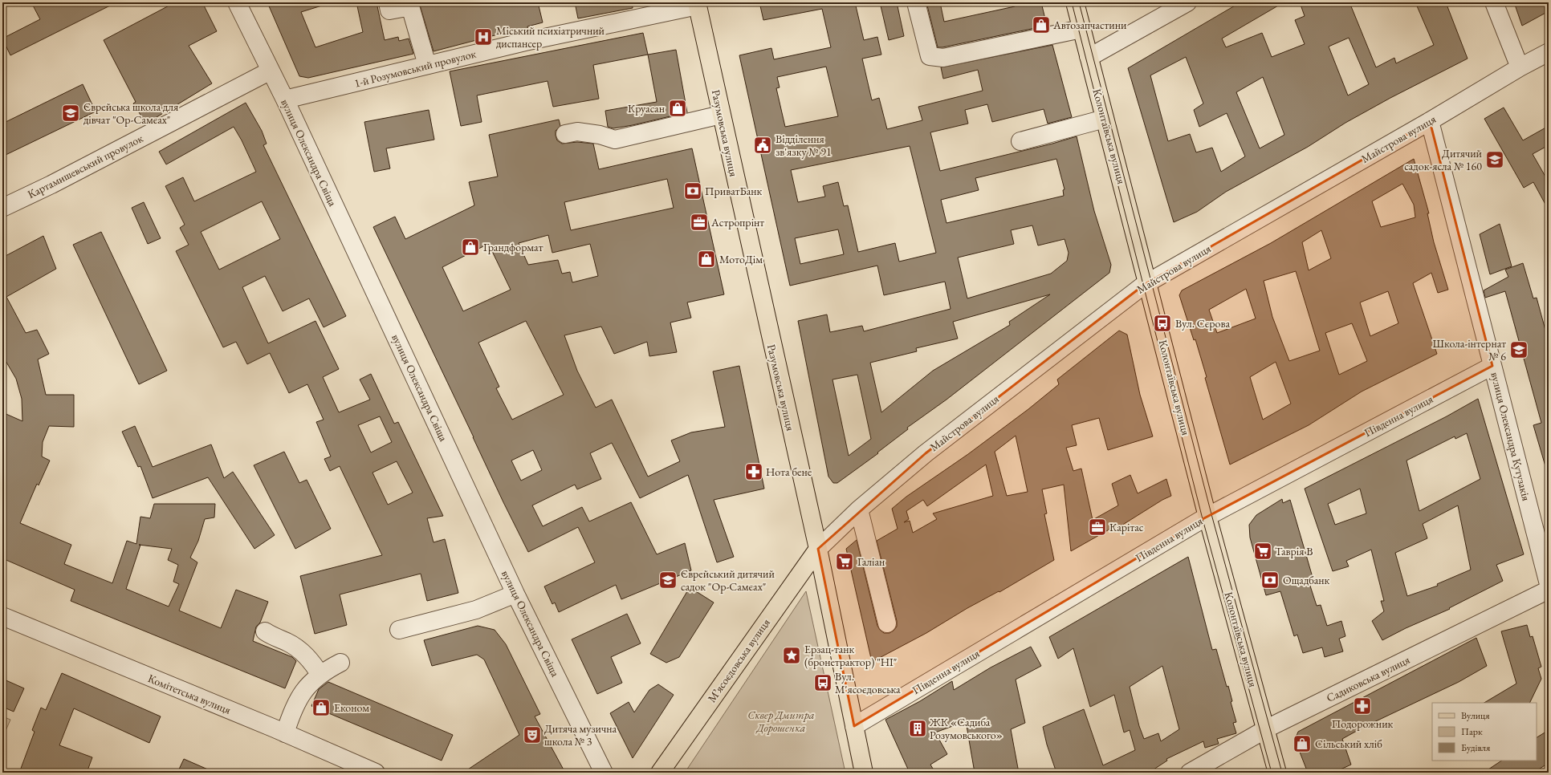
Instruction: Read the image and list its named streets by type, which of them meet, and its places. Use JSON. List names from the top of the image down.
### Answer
{
  "streets": {
    "main road": ["Разумовська вулиця", "Колонтаївська вулиця", "Мʼясоєдовська вулиця"],
    "street": [
      "1-й Розумовський провулок",
      "Майстрова вулиця",
      "вулиця Олександра Свіща",
      "Картамишевський провулок",
      "Південна вулиця",
      "вулиця Олександра Кутузакія",
      "Садиковська вулиця",
      "Комітетська вулиця"
    ]
  },
  "crossings": [
    ["1-й Розумовський провулок", "Разумовська вулиця"],
    ["1-й Розумовський провулок", "вулиця Олександра Свіща"],
    ["Разумовська вулиця", "Майстрова вулиця"],
    ["Разумовська вулиця", "Південна вулиця"],
    ["Разумовська вулиця", "Мʼясоєдовська вулиця"],
    ["Колонтаївська вулиця", "Майстрова вулиця"],
    ["Колонтаївська вулиця", "Південна вулиця"],
    ["Колонтаївська вулиця", "Садиковська вулиця"],
    ["Майстрова вулиця", "вулиця Олександра Кутузакія"],
    ["Майстрова вулиця", "Мʼясоєдовська вулиця"],
    ["вулиця Олександра Свіща", "Картамишевський провулок"],
    ["Південна вулиця", "вулиця Олександра Кутузакія"]
  ],
  "parks": ["Сквер Дмитра Дорошенка"],
  "places": {
    "shop": [
      "Автозапчастини",
      "Круасан",
      "Грандформат",
      "МотоДім",
      "Економ",
      "Сільський хліб"
    ],
    "hospital": ["Міський психіатричний диспансер"],
    "school or university": [
      "Єврейська школа для дівчат \"Ор-Самєах\"",
      "Дитячий садок-ясла № 160",
      "Школа-інтернат № 6",
      "Єврейський дитячий садок \"Ор-Самєах\""
    ],
    "public building": ["Відділення зв'язку № 91"],
    "bank": ["ПриватБанк", "Ощадбанк"],
    "office": ["Астропрінт", "Карітас"],
    "bus stop": ["Вул. Сєрова", "Вул. М'ясоєдовська"],
    "pharmacy": ["Нота бене", "Подорожник"],
    "supermarket": ["Таврія В", "Галіан"],
    "place": ["Ерзац-танк (бронетрактор) \"НІ\""],
    "building": ["ЖК «Садиба Розумовського»"],
    "theatre": ["Дитяча музична школа № 3"]
  },
  "legend": ["Вулиця", "Парк", "Будівля"]
}
